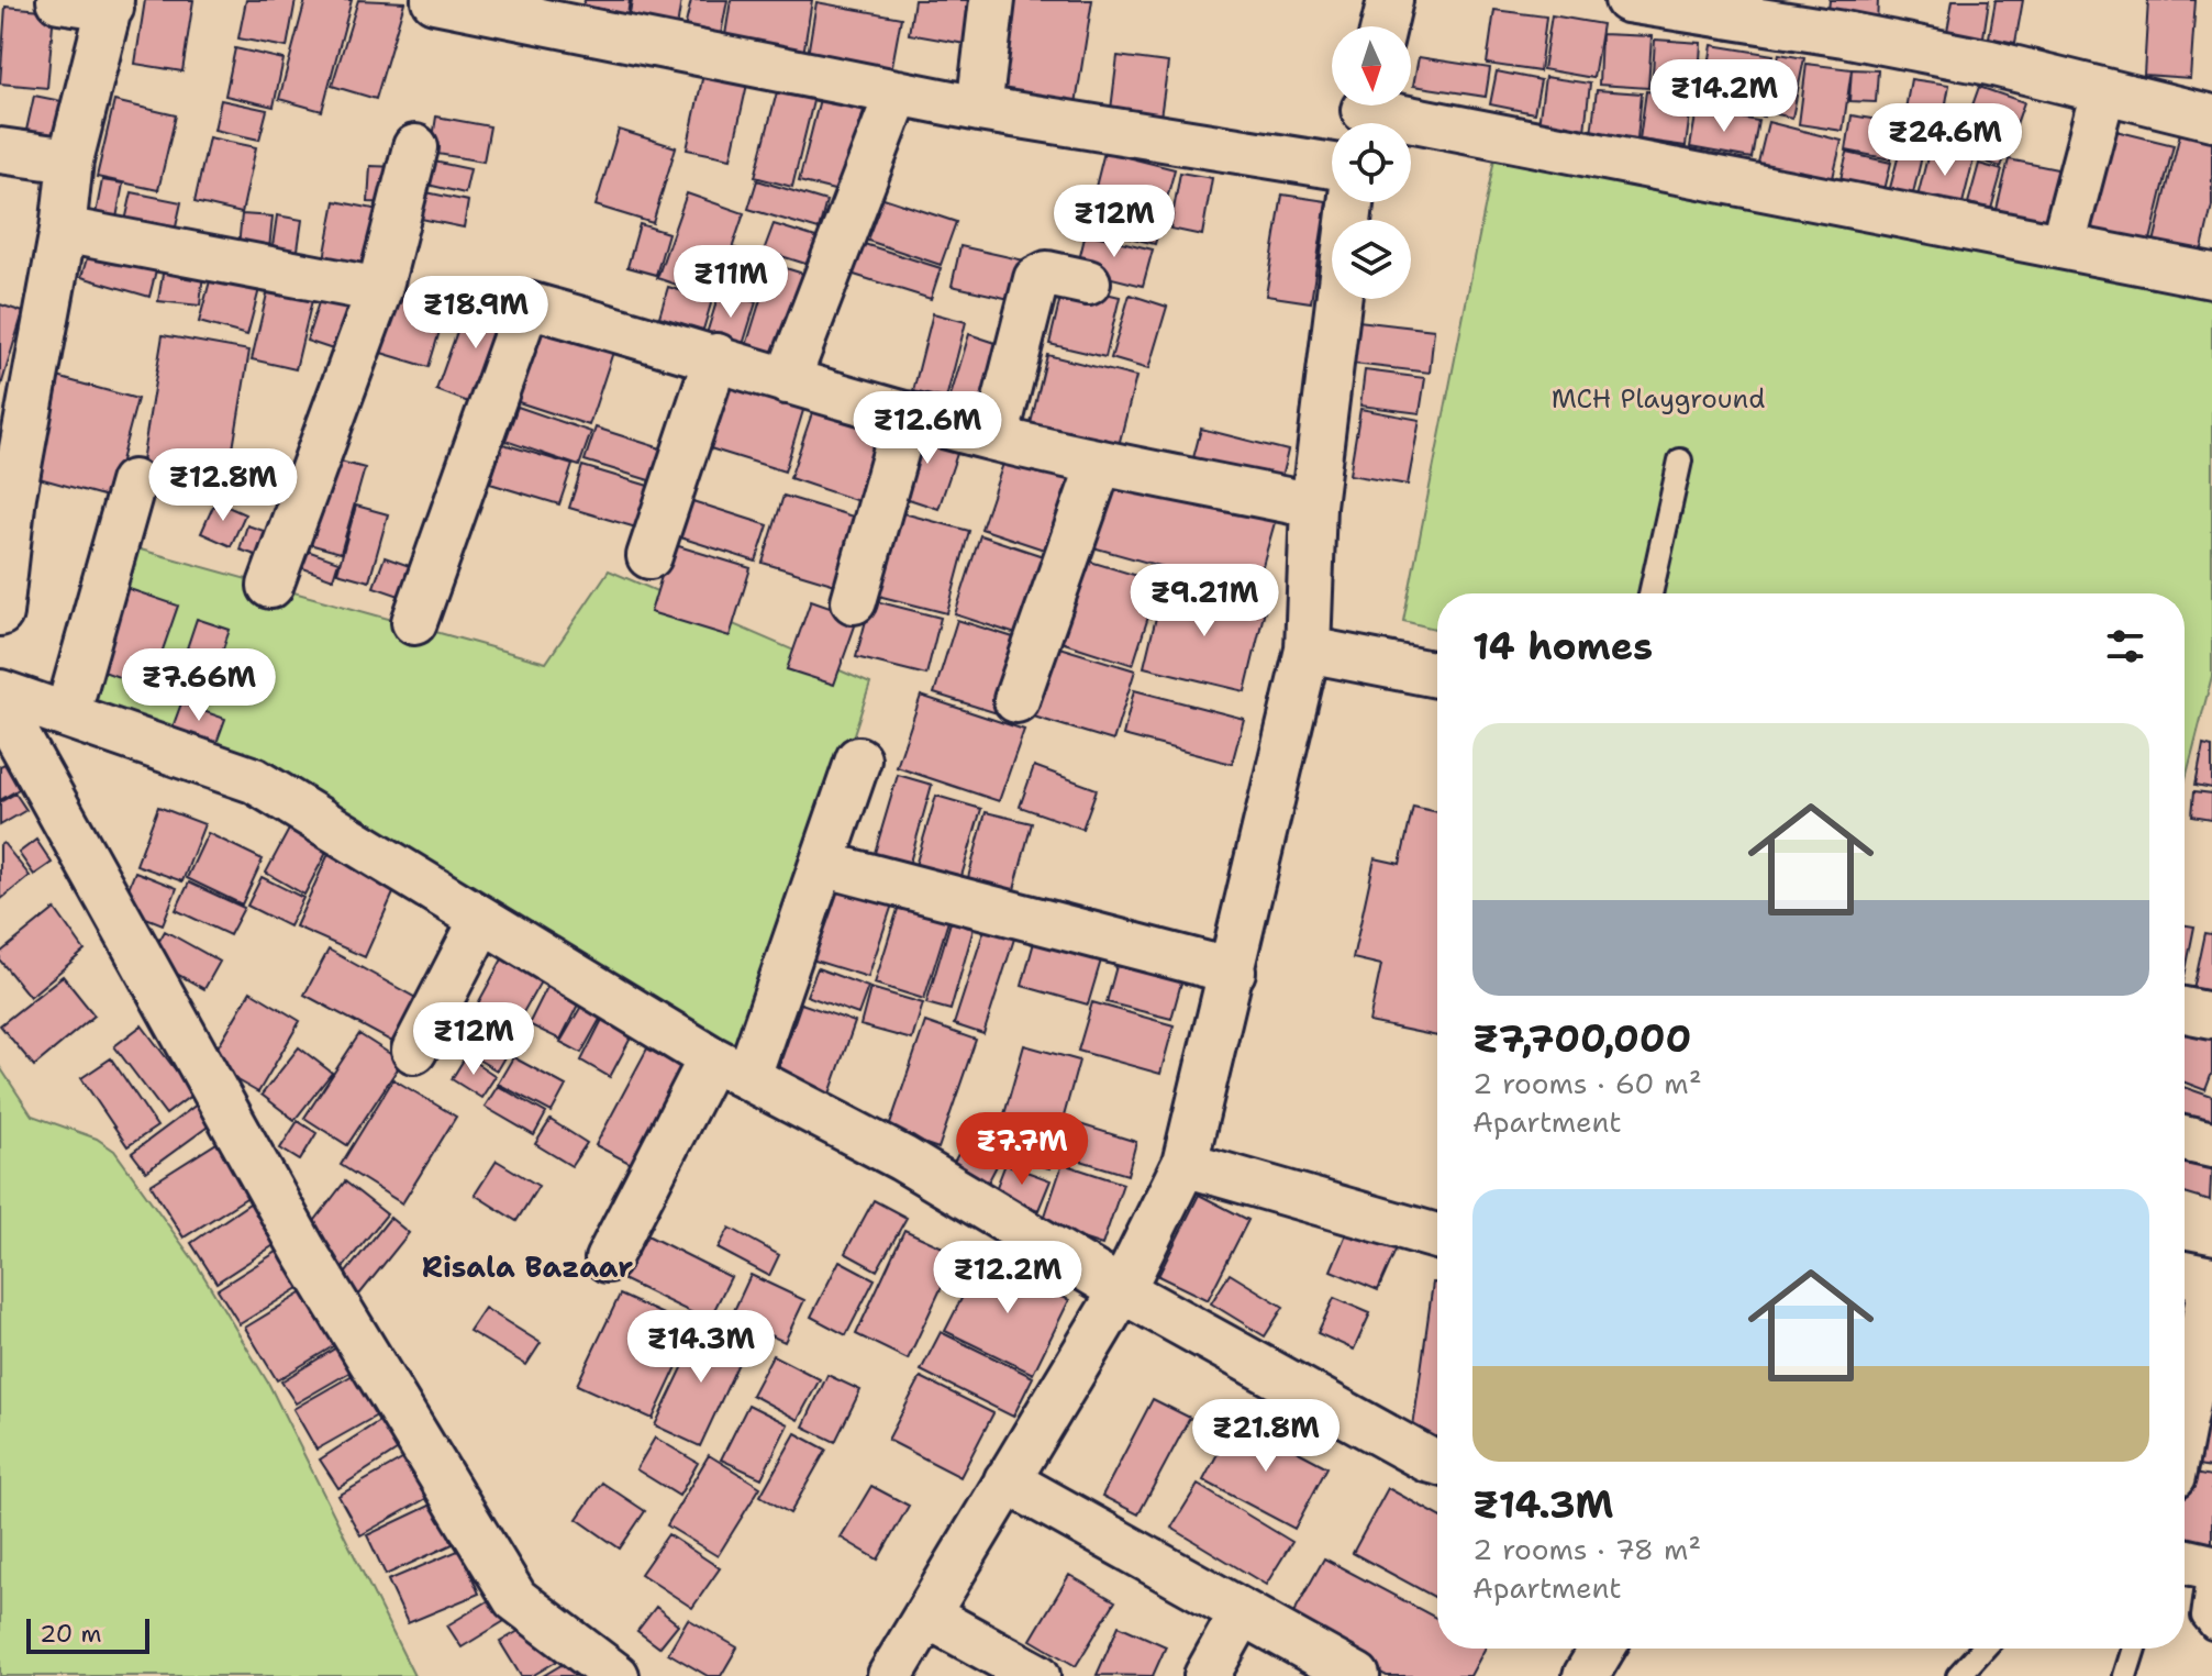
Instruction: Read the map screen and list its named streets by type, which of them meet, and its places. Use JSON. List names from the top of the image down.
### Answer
{
  "districts": ["Risala Bazaar"],
  "parks": ["MCH Playground"],
  "scale_bar": "20 m",
  "north": "bottom",
  "page": {
    "price": [
      "₹14.2M",
      "₹24.6M",
      "₹12M",
      "₹11M",
      "₹18.9M",
      "₹12.6M",
      "₹12.8M",
      "₹9.21M",
      "₹7.66M",
      "₹12M",
      "₹7.7M",
      "₹12.2M",
      "₹14.3M",
      "₹21.8M"
    ],
    "heading": "14 homes",
    "list": [
      {
        "name": "₹7,700,000",
        "note": "2 rooms · 60 m² · Apartment"
      },
      {
        "name": "₹14.3M",
        "note": "2 rooms · 78 m² · Apartment"
      }
    ],
    "scale": "20 m"
  }
}
